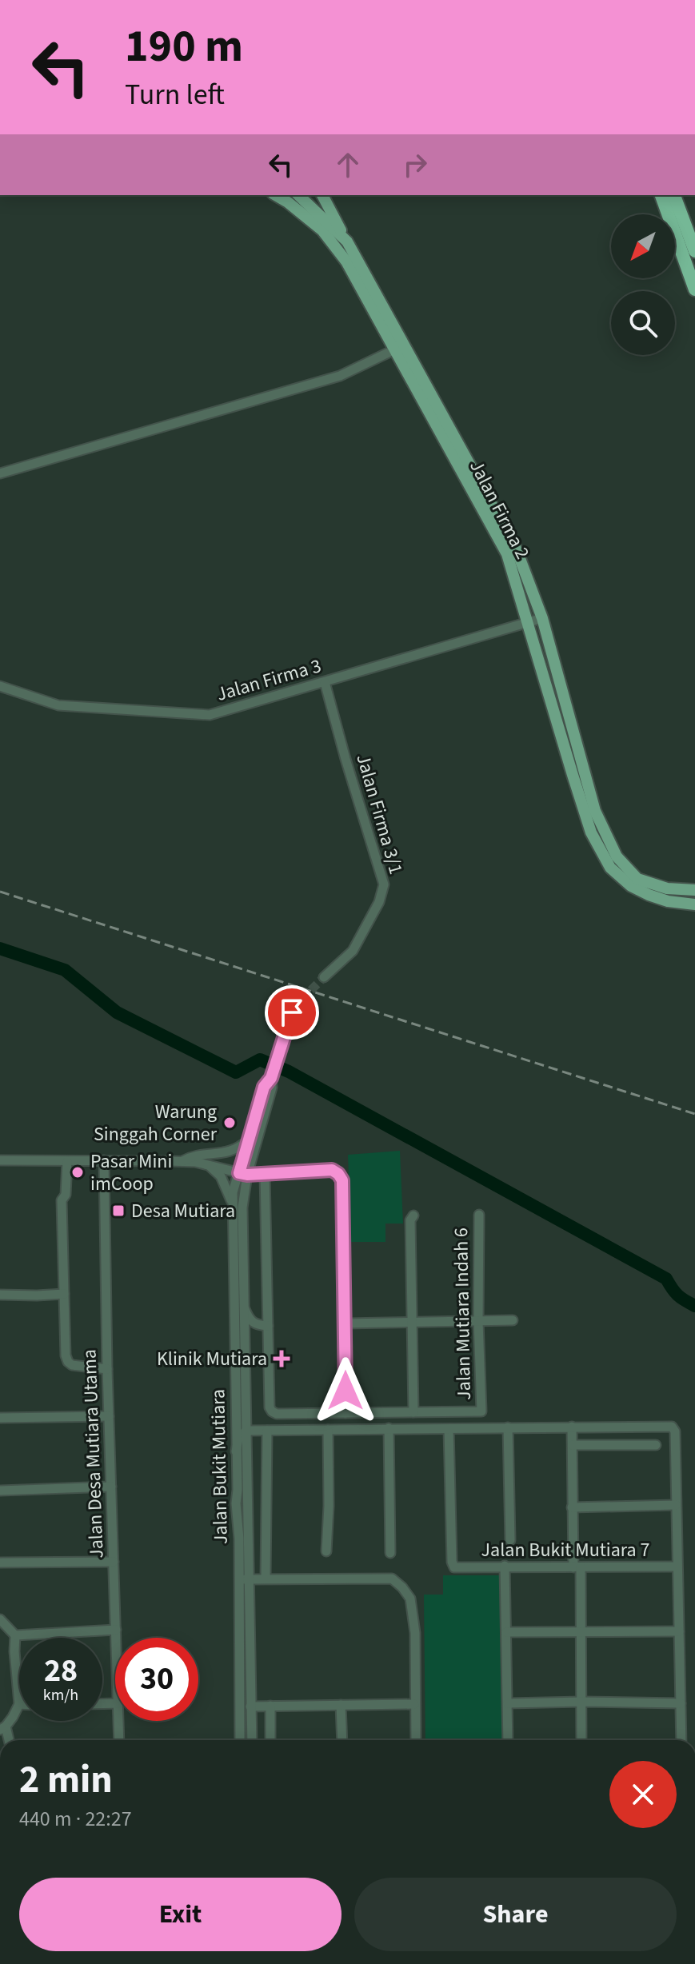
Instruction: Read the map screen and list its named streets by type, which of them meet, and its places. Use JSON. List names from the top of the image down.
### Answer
{
  "streets": {
    "main road": ["Jalan Firma 2"],
    "street": [
      "Jalan Firma 3",
      "Jalan Firma 3/1",
      "Jalan Mutiara Indah 6",
      "Jalan Desa Mutiara Utama",
      "Jalan Bukit Mutiara",
      "Jalan Bukit Mutiara 7"
    ]
  },
  "crossings": [
    ["Jalan Firma 2", "Jalan Firma 3"],
    ["Jalan Firma 3", "Jalan Firma 3/1"]
  ],
  "places": {
    "other": ["Warung Singgah Corner", "Pasar Mini imCoop"],
    "transit": ["Desa Mutiara"],
    "health": ["Klinik Mutiara"]
  },
  "north": "bottom left",
  "page": {
    "turn": ["190 m", "Turn left"],
    "speed": "28 km/h",
    "limit": "30",
    "heading": ["2 min", "440 m · 22:27"],
    "buttons": ["Exit", "Share"]
  }
}
